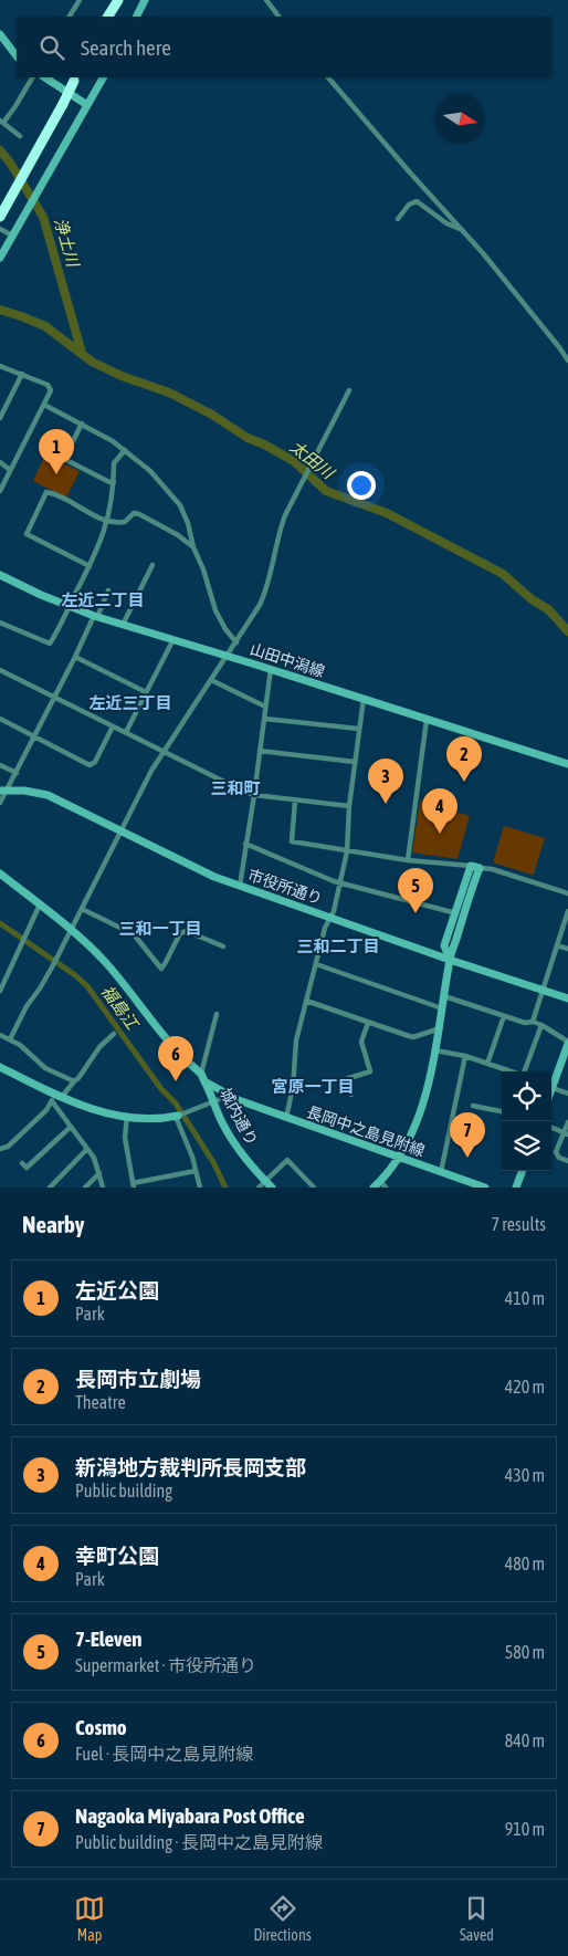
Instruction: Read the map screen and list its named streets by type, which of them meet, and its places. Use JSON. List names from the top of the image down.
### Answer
{
  "streets": {
    "street": [
      "山田中潟線",
      "市役所通り",
      "城内通り",
      "長岡中之島見附線"
    ]
  },
  "crossings": [
    ["城内通り", "長岡中之島見附線"]
  ],
  "districts": [
    "左近二丁目",
    "左近三丁目",
    "三和町",
    "三和一丁目",
    "三和二丁目",
    "宮原一丁目"
  ],
  "water": ["浄土川", "太田川", "福島江"],
  "north": "right",
  "page": {
    "search": "Search here",
    "pins": [
      "1",
      "2",
      "3",
      "4",
      "5",
      "6",
      "7"
    ],
    "heading": ["Nearby", "7 results"],
    "list": [
      {
        "mark": "1",
        "name": "左近公園",
        "note": "Park",
        "value": "410 m"
      },
      {
        "mark": "2",
        "name": "長岡市立劇場",
        "note": "Theatre",
        "value": "420 m"
      },
      {
        "mark": "3",
        "name": "新潟地方裁判所長岡支部",
        "note": "Public building",
        "value": "430 m"
      },
      {
        "mark": "4",
        "name": "幸町公園",
        "note": "Park",
        "value": "480 m"
      },
      {
        "mark": "5",
        "name": "7-Eleven",
        "note": "Supermarket · 市役所通り",
        "value": "580 m"
      },
      {
        "mark": "6",
        "name": "Cosmo",
        "note": "Fuel · 長岡中之島見附線",
        "value": "840 m"
      },
      {
        "mark": "7",
        "name": "Nagaoka Miyabara Post Office",
        "note": "Public building · 長岡中之島見附線",
        "value": "910 m"
      }
    ],
    "nav": ["Map", "Directions", "Saved"]
  }
}
